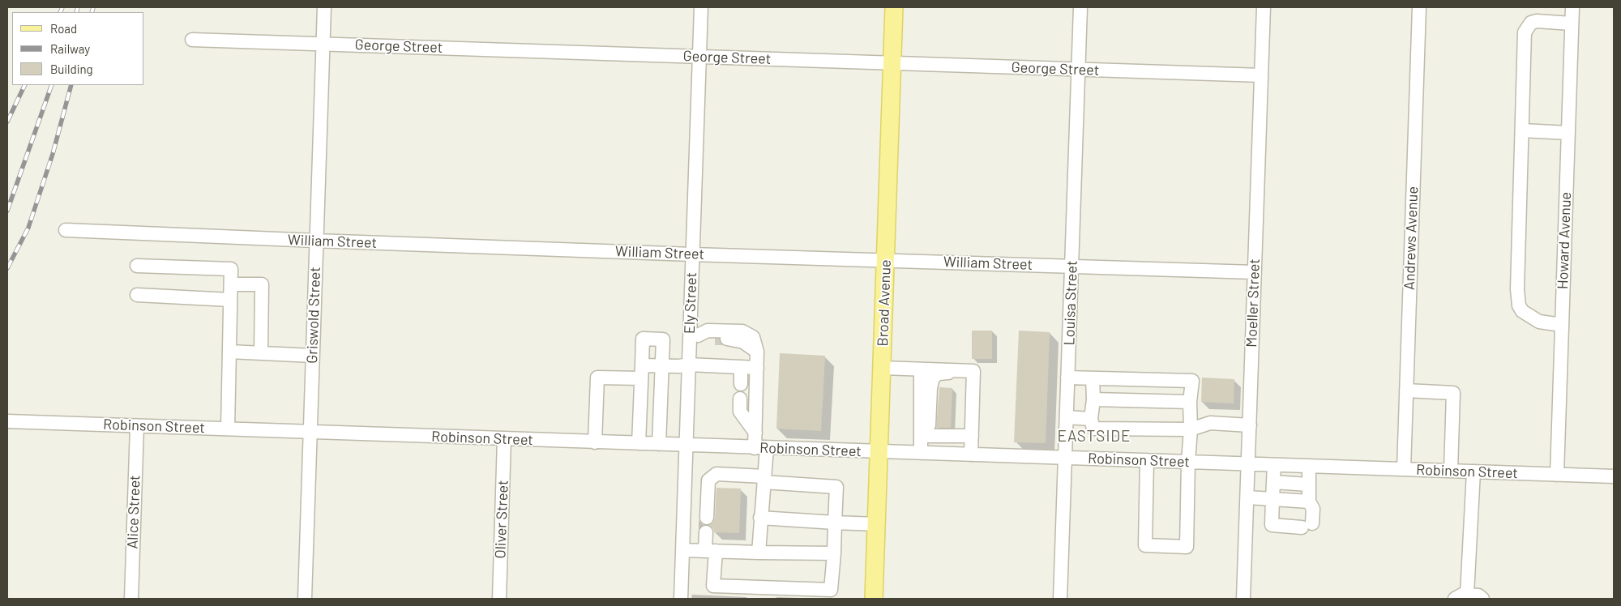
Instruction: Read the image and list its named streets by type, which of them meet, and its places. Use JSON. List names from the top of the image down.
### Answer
{
  "streets": {
    "main road": ["Broad Avenue"],
    "street": [
      "George Street",
      "Andrews Avenue",
      "Howard Avenue",
      "William Street",
      "Ely Street",
      "Louisa Street",
      "Moeller Street",
      "Griswold Street",
      "Robinson Street",
      "Alice Street",
      "Oliver Street"
    ]
  },
  "crossings": [
    ["George Street", "Ely Street"],
    ["George Street", "Broad Avenue"],
    ["George Street", "Louisa Street"],
    ["George Street", "Moeller Street"],
    ["George Street", "Griswold Street"],
    ["Andrews Avenue", "Robinson Street"],
    ["Howard Avenue", "Robinson Street"],
    ["William Street", "Ely Street"],
    ["William Street", "Broad Avenue"],
    ["William Street", "Louisa Street"],
    ["William Street", "Moeller Street"],
    ["William Street", "Griswold Street"],
    ["Ely Street", "Robinson Street"],
    ["Broad Avenue", "Robinson Street"],
    ["Louisa Street", "Robinson Street"],
    ["Moeller Street", "Robinson Street"],
    ["Griswold Street", "Robinson Street"],
    ["Robinson Street", "Alice Street"],
    ["Robinson Street", "Oliver Street"]
  ],
  "districts": ["EASTSIDE"],
  "legend": ["Road", "Railway", "Building"]
}
